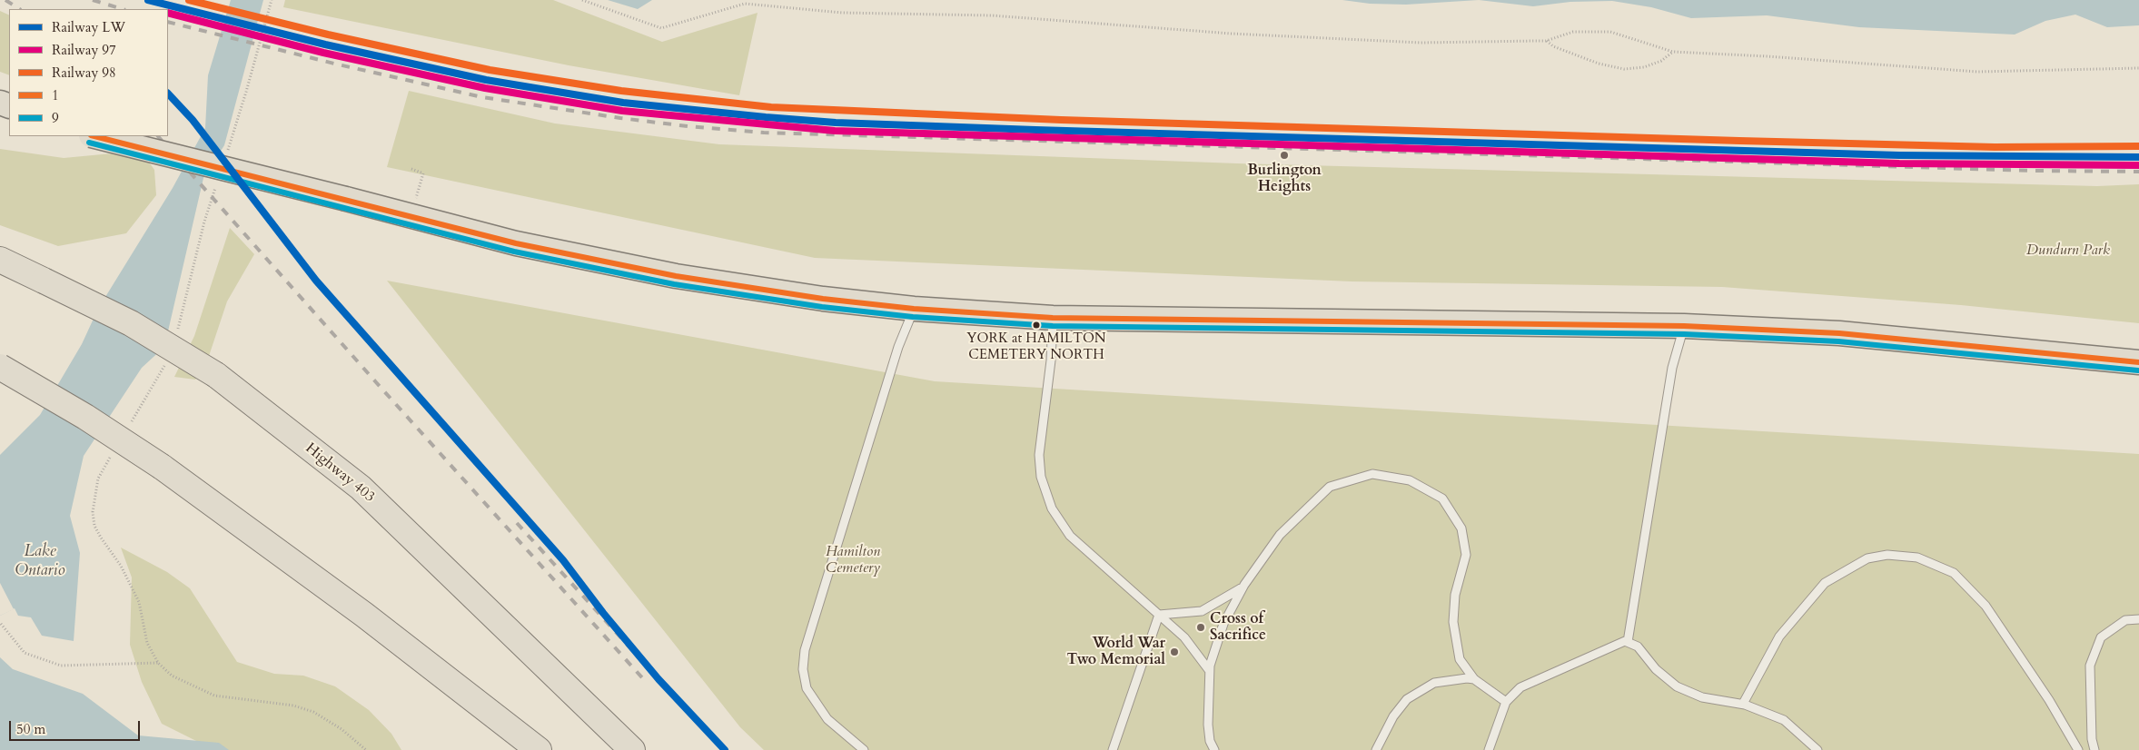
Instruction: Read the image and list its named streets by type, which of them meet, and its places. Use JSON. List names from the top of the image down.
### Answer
{
  "streets": {
    "highway": ["Highway 403"]
  },
  "water": ["Lake Ontario"],
  "parks": ["Dundurn Park", "Hamilton Cemetery"],
  "places": [
    "Burlington Heights",
    "YORK at HAMILTON CEMETERY NORTH",
    "Cross of Sacrifice",
    "World War Two Memorial"
  ],
  "lines": [
    "rail line LW",
    "rail line 98",
    "rail line 97",
    "transit line 1",
    "transit line 9"
  ],
  "legend": [
    "Railway LW",
    "Railway 97",
    "Railway 98",
    "1",
    "9"
  ],
  "scale_bar": "50 m"
}
